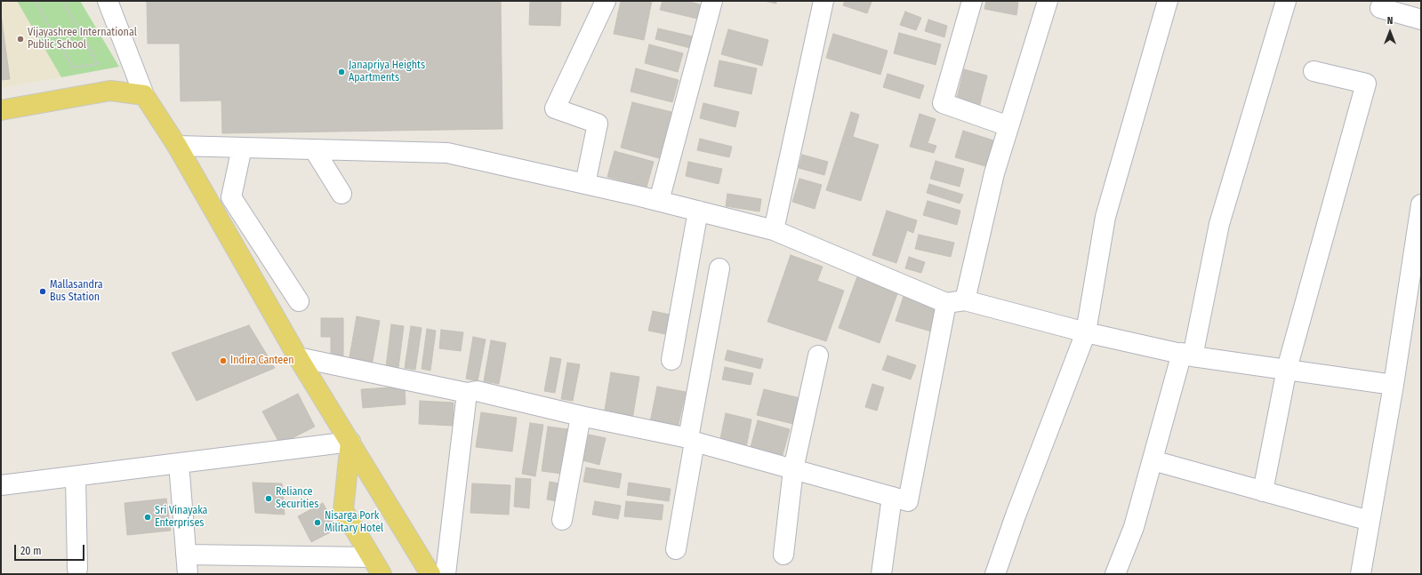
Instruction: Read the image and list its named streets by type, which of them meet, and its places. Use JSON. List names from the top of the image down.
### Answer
{
  "places": [
    "Vijayashree International Public School",
    "Janapriya Heights Apartments",
    "Mallasandra Bus Station",
    "Indira Canteen",
    "Reliance Securities",
    "Sri Vinayaka Enterprises",
    "Nisarga Pork Military Hotel"
  ],
  "scale_bar": "20 m",
  "north": "top"
}
